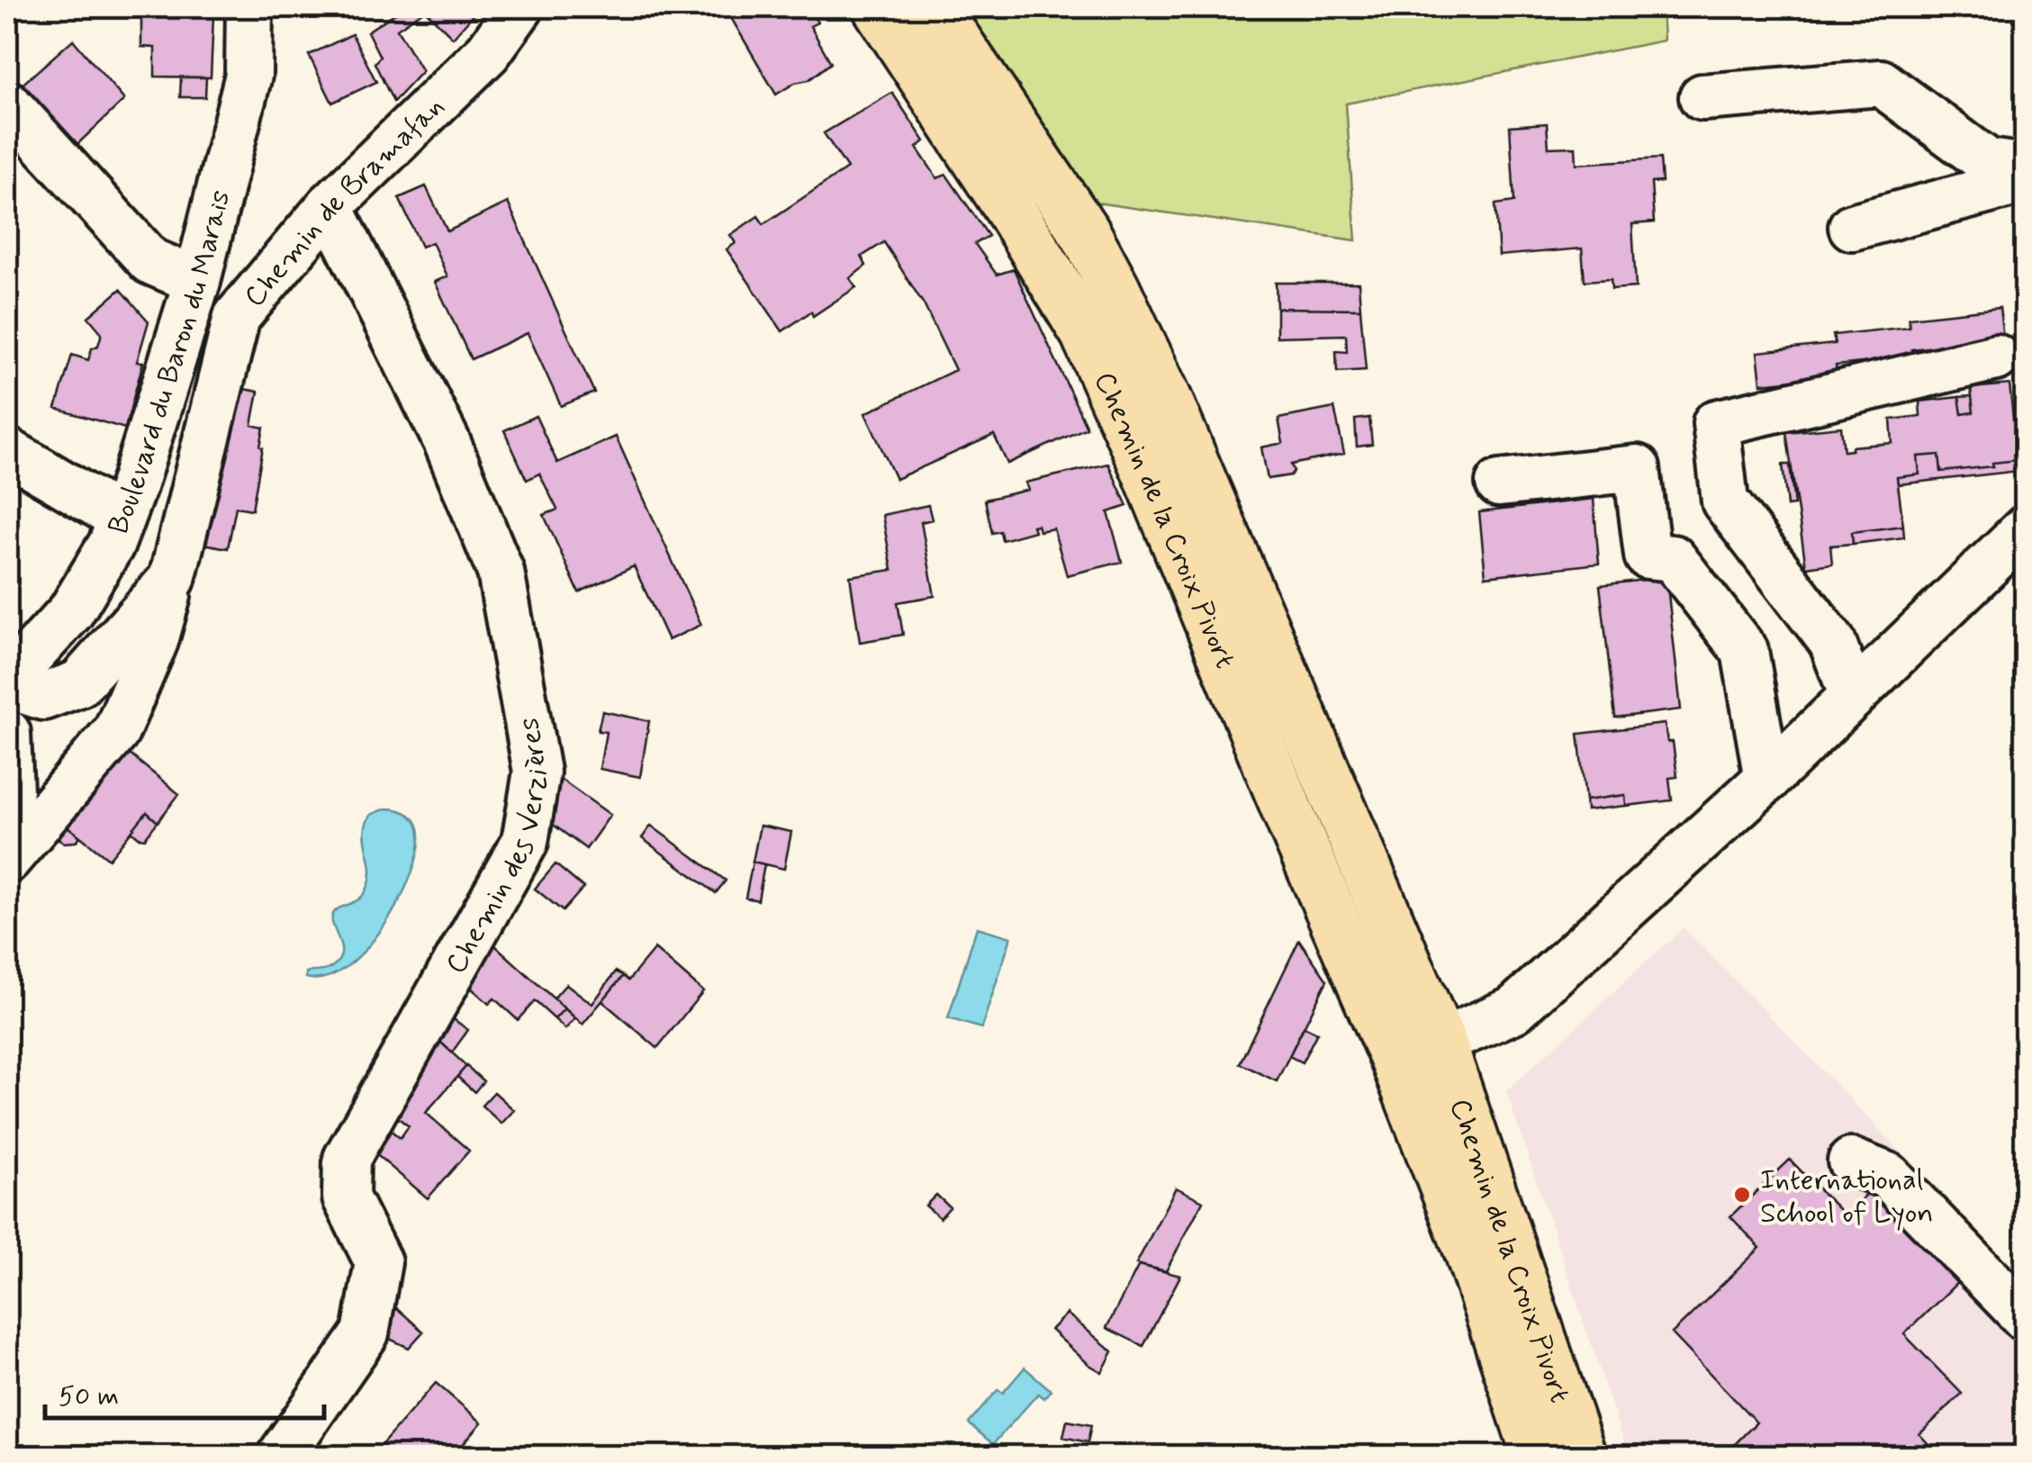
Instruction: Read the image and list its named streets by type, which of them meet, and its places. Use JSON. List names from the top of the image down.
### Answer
{
  "streets": {
    "main road": ["Chemin de la Croix Pivort"],
    "street": ["Chemin de Bramafan", "Boulevard du Baron du Marais", "Chemin des Verzières"]
  },
  "crossings": [
    ["Chemin de Bramafan", "Boulevard du Baron du Marais"],
    ["Chemin de Bramafan", "Chemin des Verzières"]
  ],
  "places": ["International School of Lyon"],
  "scale_bar": "50 m"
}
